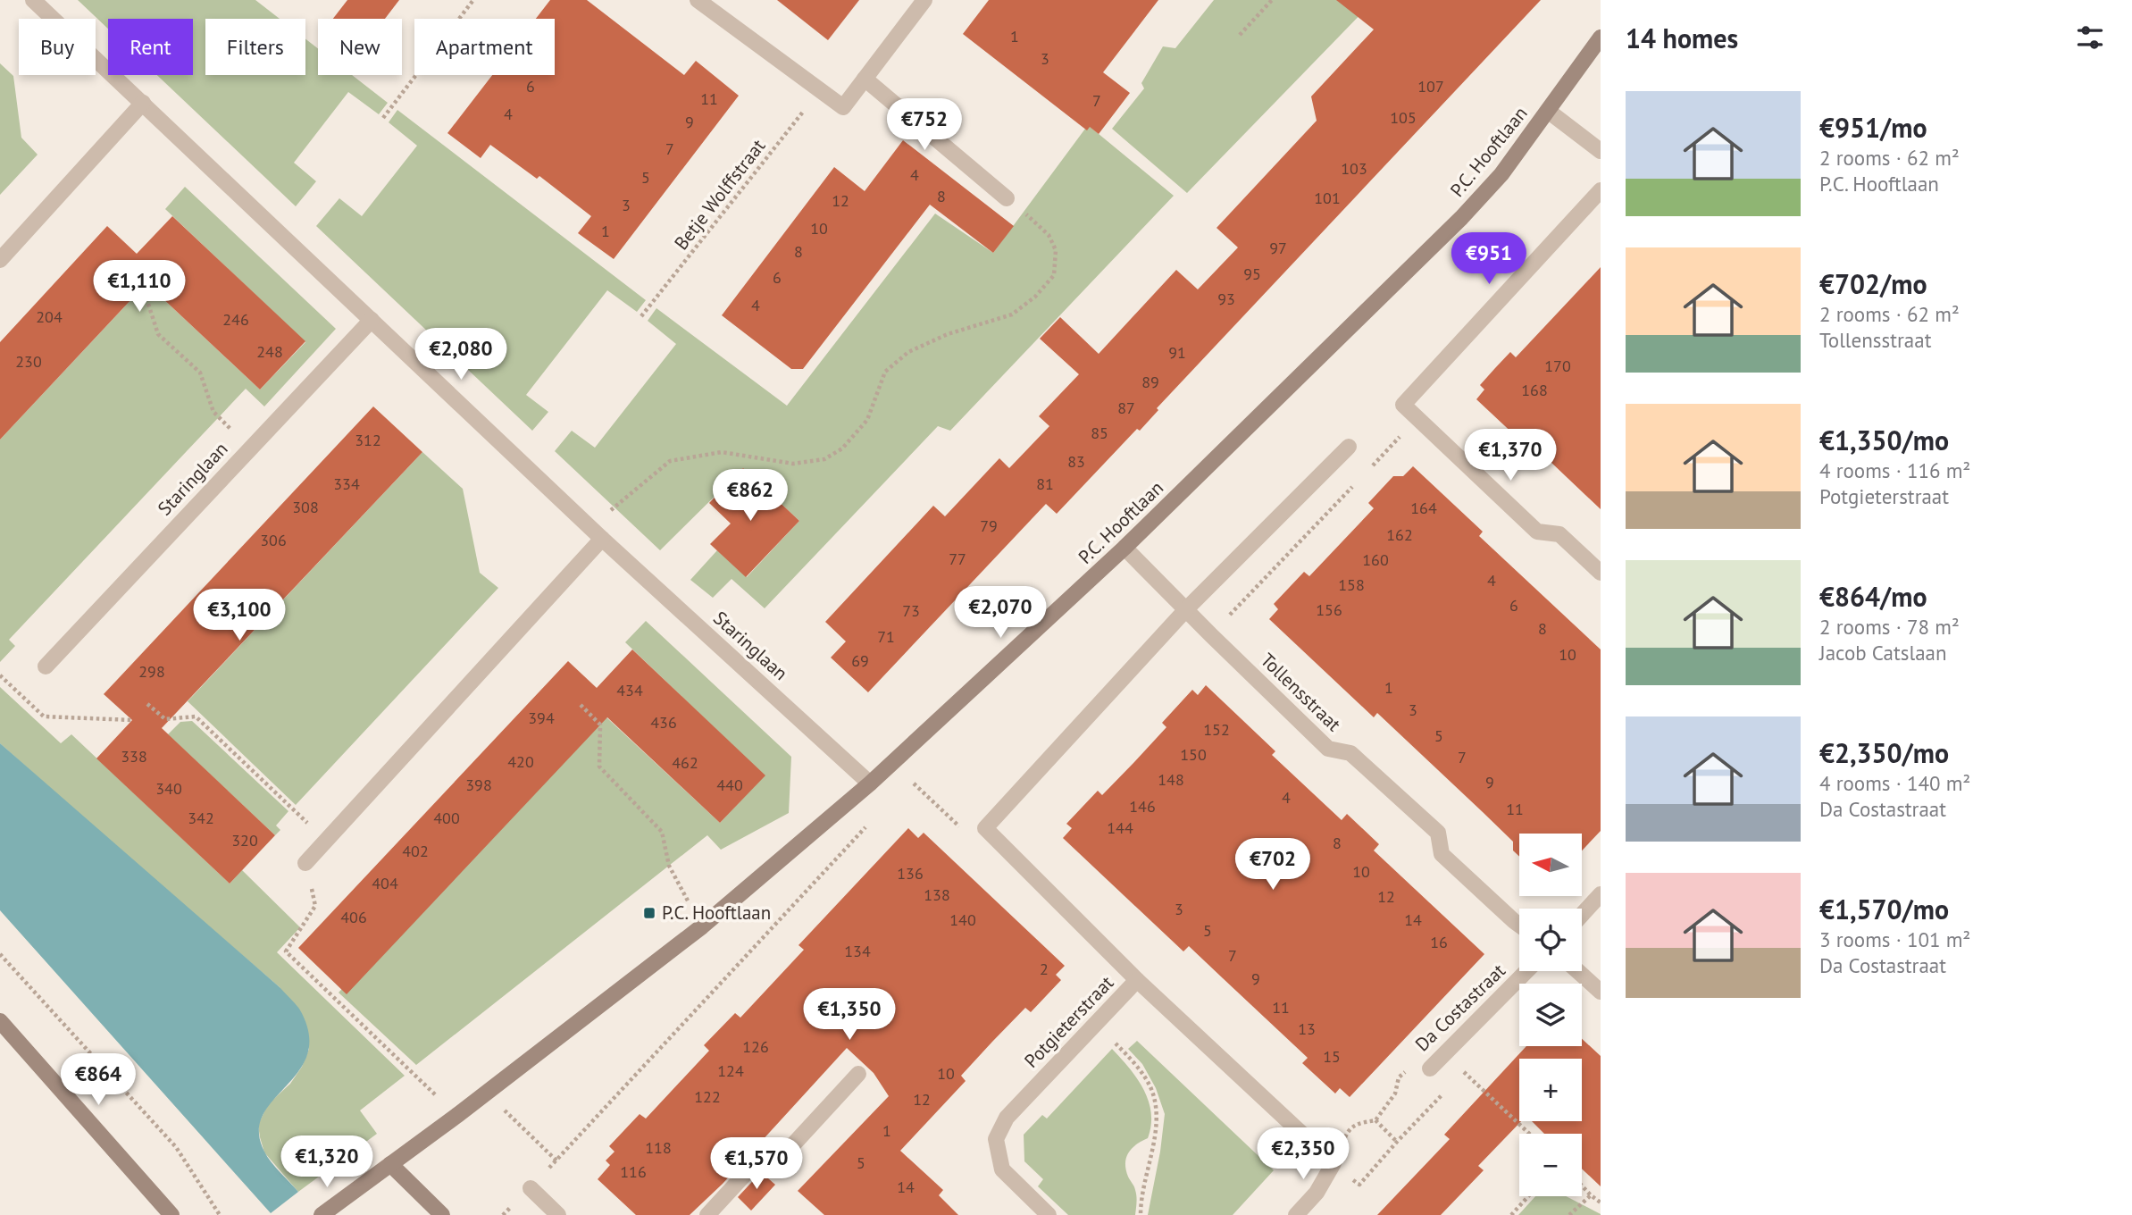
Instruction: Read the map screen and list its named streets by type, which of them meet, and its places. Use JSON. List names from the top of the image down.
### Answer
{
  "streets": {
    "street": [
      "P.C. Hooftlaan",
      "Staringlaan",
      "Tollensstraat",
      "Da Costastraat",
      "Potgieterstraat"
    ],
    "path": ["Betje Wolffstraat"]
  },
  "crossings": [
    ["P.C. Hooftlaan", "Staringlaan"],
    ["P.C. Hooftlaan", "Tollensstraat"]
  ],
  "places": {
    "transit": ["P.C. Hooftlaan"]
  },
  "house_numbers": [
    "1",
    "3",
    "6",
    "107",
    "11",
    "7",
    "4",
    "105",
    "9",
    "7",
    "103",
    "4",
    "5",
    "8",
    "101",
    "12",
    "3",
    "10",
    "1",
    "97",
    "8",
    "95",
    "6",
    "93",
    "4",
    "204",
    "246",
    "248",
    "91",
    "230",
    "170",
    "89",
    "168",
    "87",
    "85",
    "312",
    "83",
    "334",
    "81",
    "308",
    "164",
    "79",
    "162",
    "306",
    "77",
    "160",
    "4",
    "158",
    "6",
    "156",
    "73",
    "8",
    "71",
    "10",
    "69",
    "298",
    "1",
    "434",
    "3",
    "394",
    "436",
    "152",
    "5",
    "150",
    "338",
    "7",
    "420",
    "462",
    "148",
    "9",
    "398",
    "440",
    "340",
    "4",
    "146",
    "11",
    "342",
    "400",
    "144",
    "320",
    "8",
    "402",
    "10",
    "136",
    "404",
    "138",
    "12",
    "3",
    "406",
    "140",
    "14",
    "5",
    "16",
    "134",
    "7",
    "2",
    "9",
    "11",
    "13",
    "126",
    "15",
    "124",
    "10",
    "122",
    "12",
    "1",
    "118",
    "5",
    "116",
    "14"
  ],
  "north": "left",
  "page": {
    "heading": "14 homes",
    "chip": [
      "Buy",
      "Rent",
      "Filters",
      "New",
      "Apartment"
    ],
    "list": [
      {
        "name": "€951/mo",
        "note": "2 rooms · 62 m² · P.C. Hooftlaan"
      },
      {
        "name": "€702/mo",
        "note": "2 rooms · 62 m² · Tollensstraat"
      },
      {
        "name": "€1,350/mo",
        "note": "4 rooms · 116 m² · Potgieterstraat"
      },
      {
        "name": "€864/mo",
        "note": "2 rooms · 78 m² · Jacob Catslaan"
      },
      {
        "name": "€2,350/mo",
        "note": "4 rooms · 140 m² · Da Costastraat"
      },
      {
        "name": "€1,570/mo",
        "note": "3 rooms · 101 m² · Da Costastraat"
      }
    ],
    "price": [
      "€752",
      "€951",
      "€1,110",
      "€2,080",
      "€1,370",
      "€862",
      "€2,070",
      "€3,100",
      "€702",
      "€1,350",
      "€864",
      "€2,350",
      "€1,320",
      "€1,570"
    ],
    "map_buttons": ["+", "−"]
  }
}
